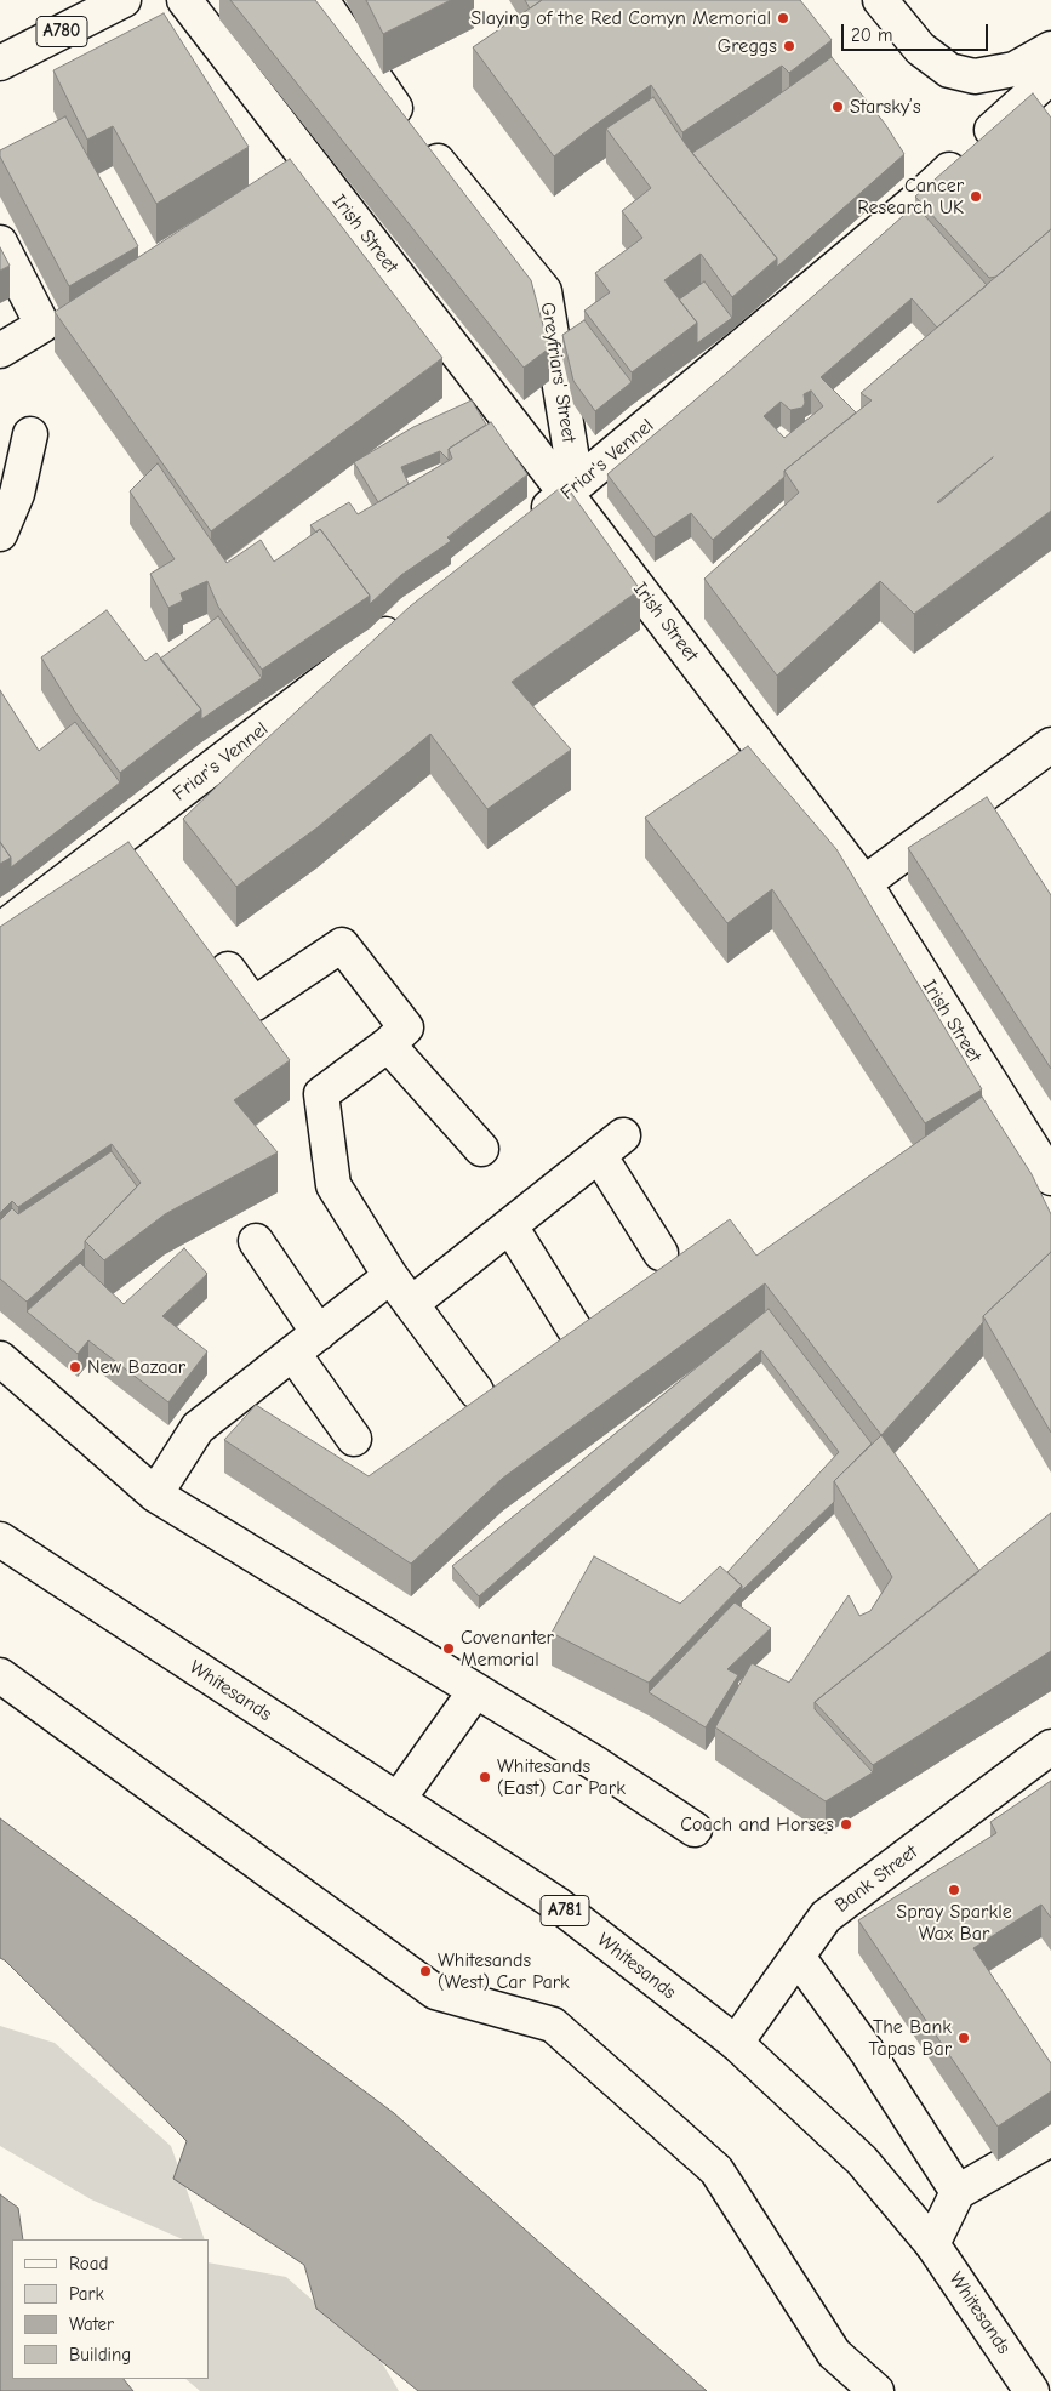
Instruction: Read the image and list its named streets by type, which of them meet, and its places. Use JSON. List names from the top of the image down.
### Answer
{
  "streets": {
    "street": [
      "A780",
      "Irish Street",
      "Greyfriars' Street",
      "Friar's Vennel",
      "Whitesands",
      "Bank Street",
      "A781"
    ]
  },
  "crossings": [
    ["Irish Street", "Greyfriars' Street"],
    ["Irish Street", "Friar's Vennel"],
    ["Greyfriars' Street", "Friar's Vennel"],
    ["Whitesands", "Bank Street"]
  ],
  "places": [
    "Slaying of the Red Comyn Memorial",
    "Greggs",
    "Starsky’s",
    "Cancer Research UK",
    "New Bazaar",
    "Covenanter Memorial",
    "Whitesands (East) Car Park",
    "Coach and Horses",
    "Spray Sparkle Wax Bar",
    "Whitesands (West) Car Park",
    "The Bank Tapas Bar"
  ],
  "legend": [
    "Road",
    "Park",
    "Water",
    "Building"
  ],
  "scale_bar": "20 m"
}
